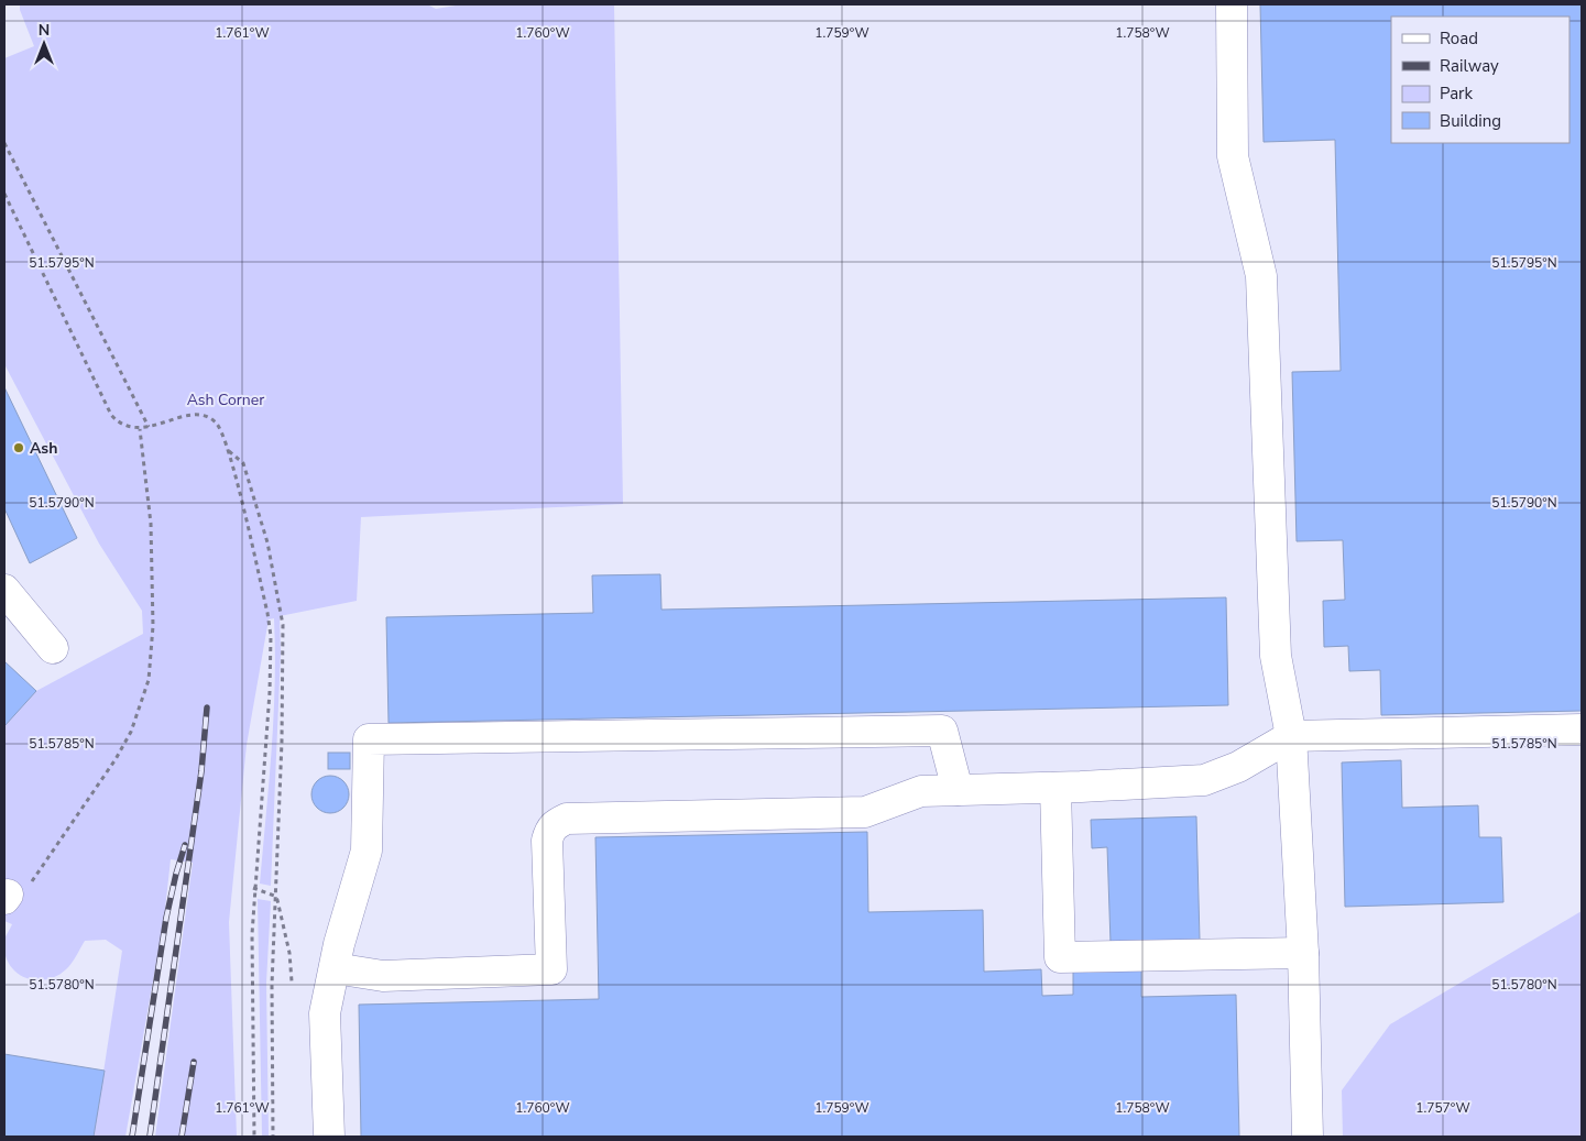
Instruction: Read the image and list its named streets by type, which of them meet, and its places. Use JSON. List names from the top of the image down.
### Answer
{
  "parks": ["Ash Corner"],
  "places": ["Ash"],
  "legend": [
    "Road",
    "Railway",
    "Park",
    "Building"
  ],
  "north": "top",
  "coordinates": [
    "1.761°W",
    "1.760°W",
    "1.759°W",
    "1.758°W",
    "51.5795°N",
    "51.5790°N",
    "51.5785°N",
    "51.5780°N",
    "1.757°W"
  ]
}
